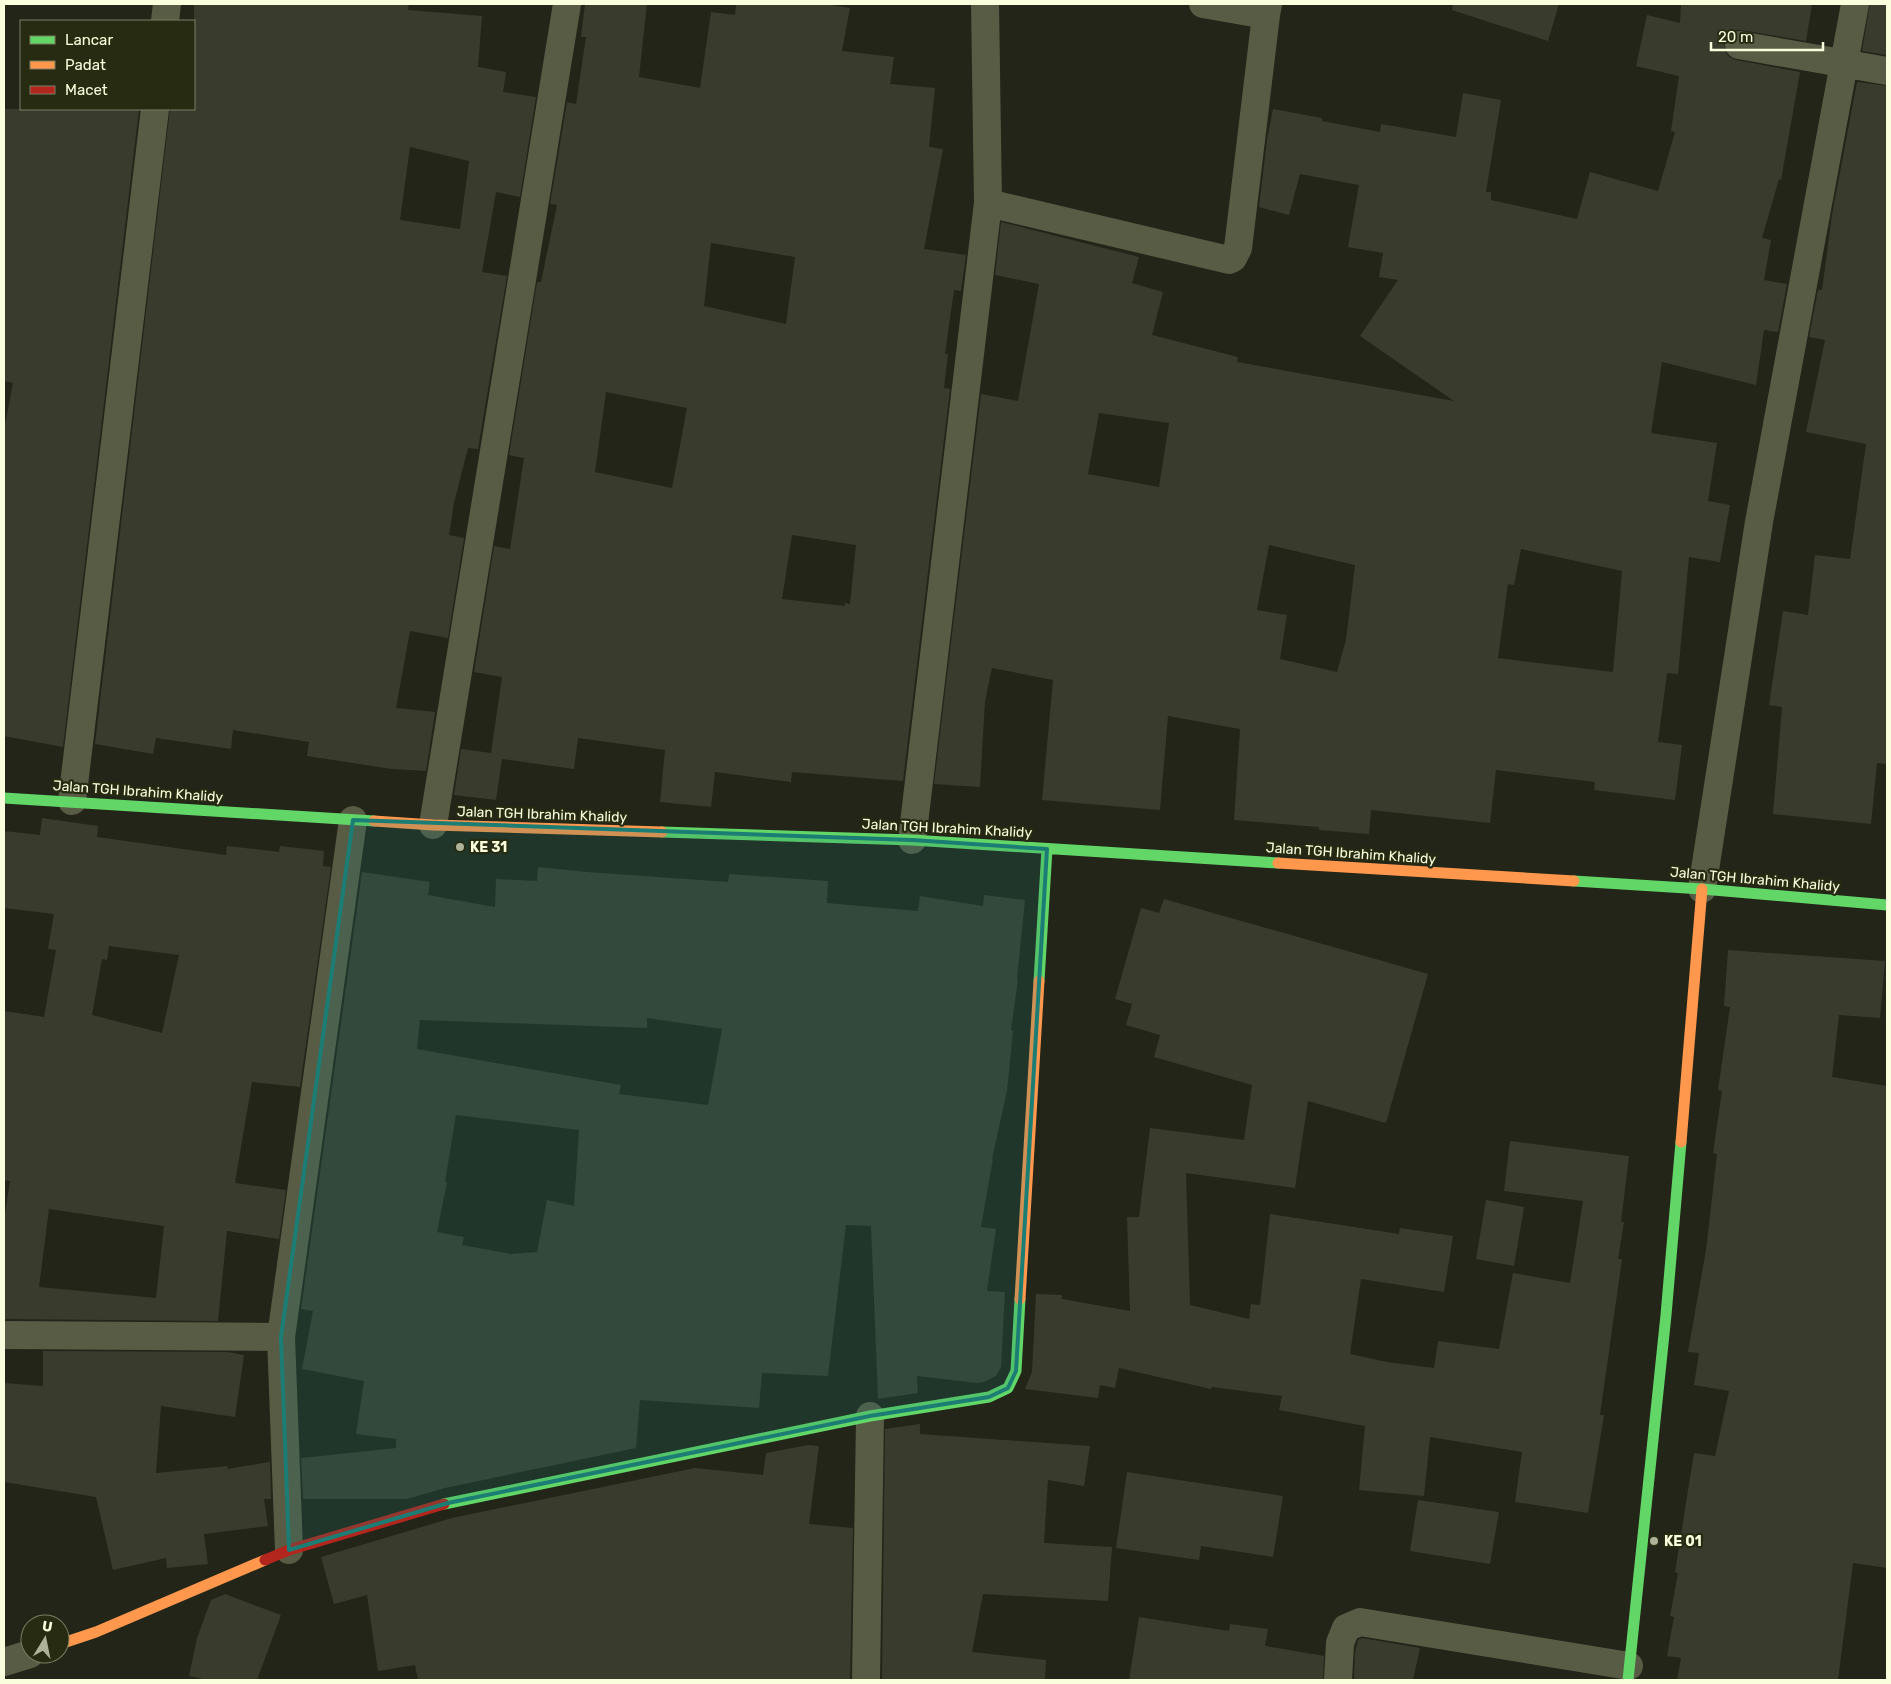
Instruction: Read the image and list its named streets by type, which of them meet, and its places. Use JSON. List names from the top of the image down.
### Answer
{
  "streets": {
    "main road": ["Jalan TGH Ibrahim Khalidy"]
  },
  "places": ["KE 31", "KE 01"],
  "legend": ["Lancar", "Padat", "Macet"],
  "scale_bar": "20 m",
  "north": "top"
}
